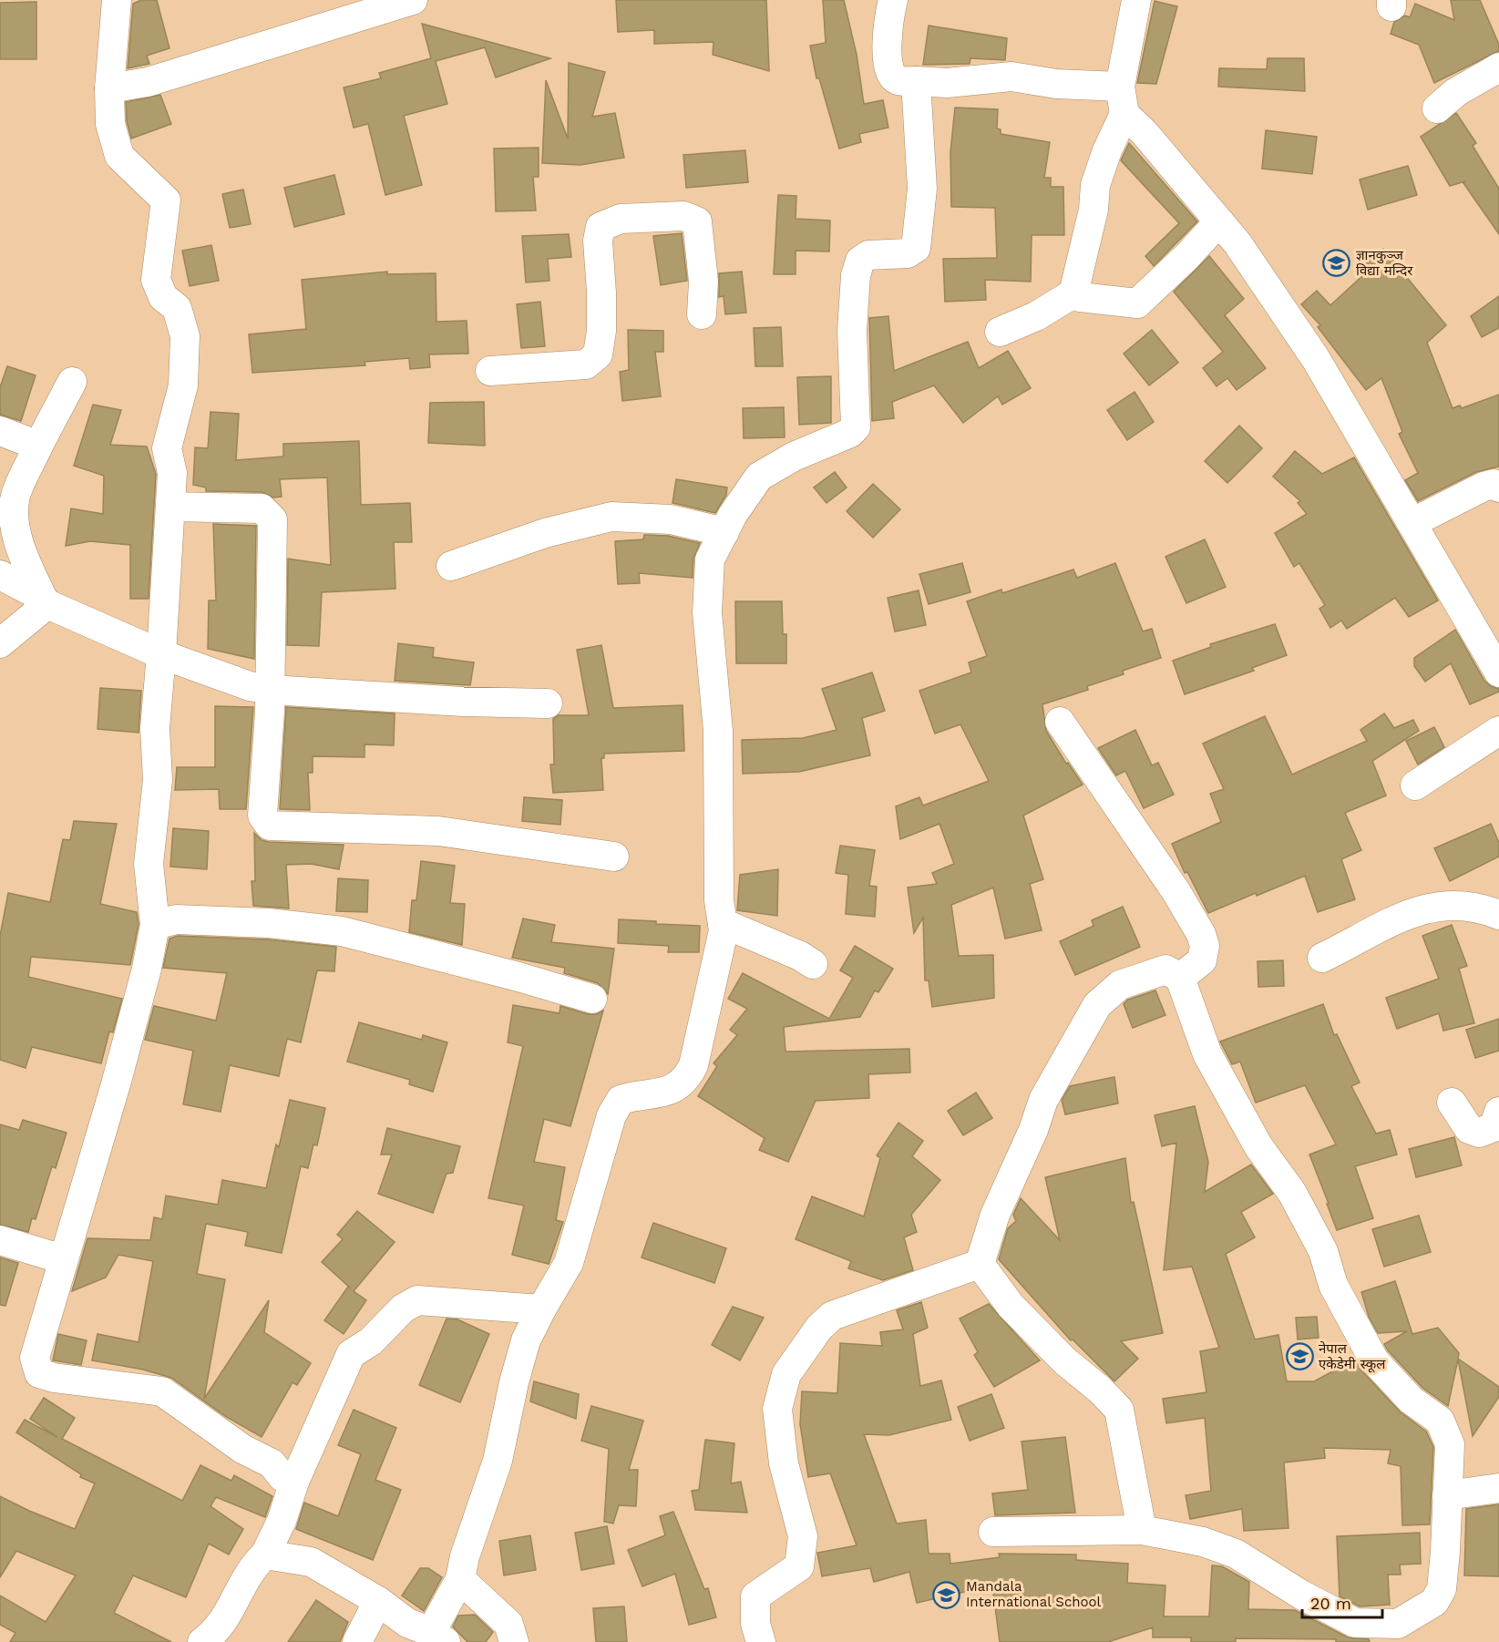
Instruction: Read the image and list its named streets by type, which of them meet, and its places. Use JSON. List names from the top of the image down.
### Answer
{
  "places": {
    "school or university": ["ज्ञानकुञ्‍ज विद्या मन्दिर", "नेपाल एकेडेमी स्कूल", "Mandala International School"]
  },
  "scale_bar": "20 m"
}
